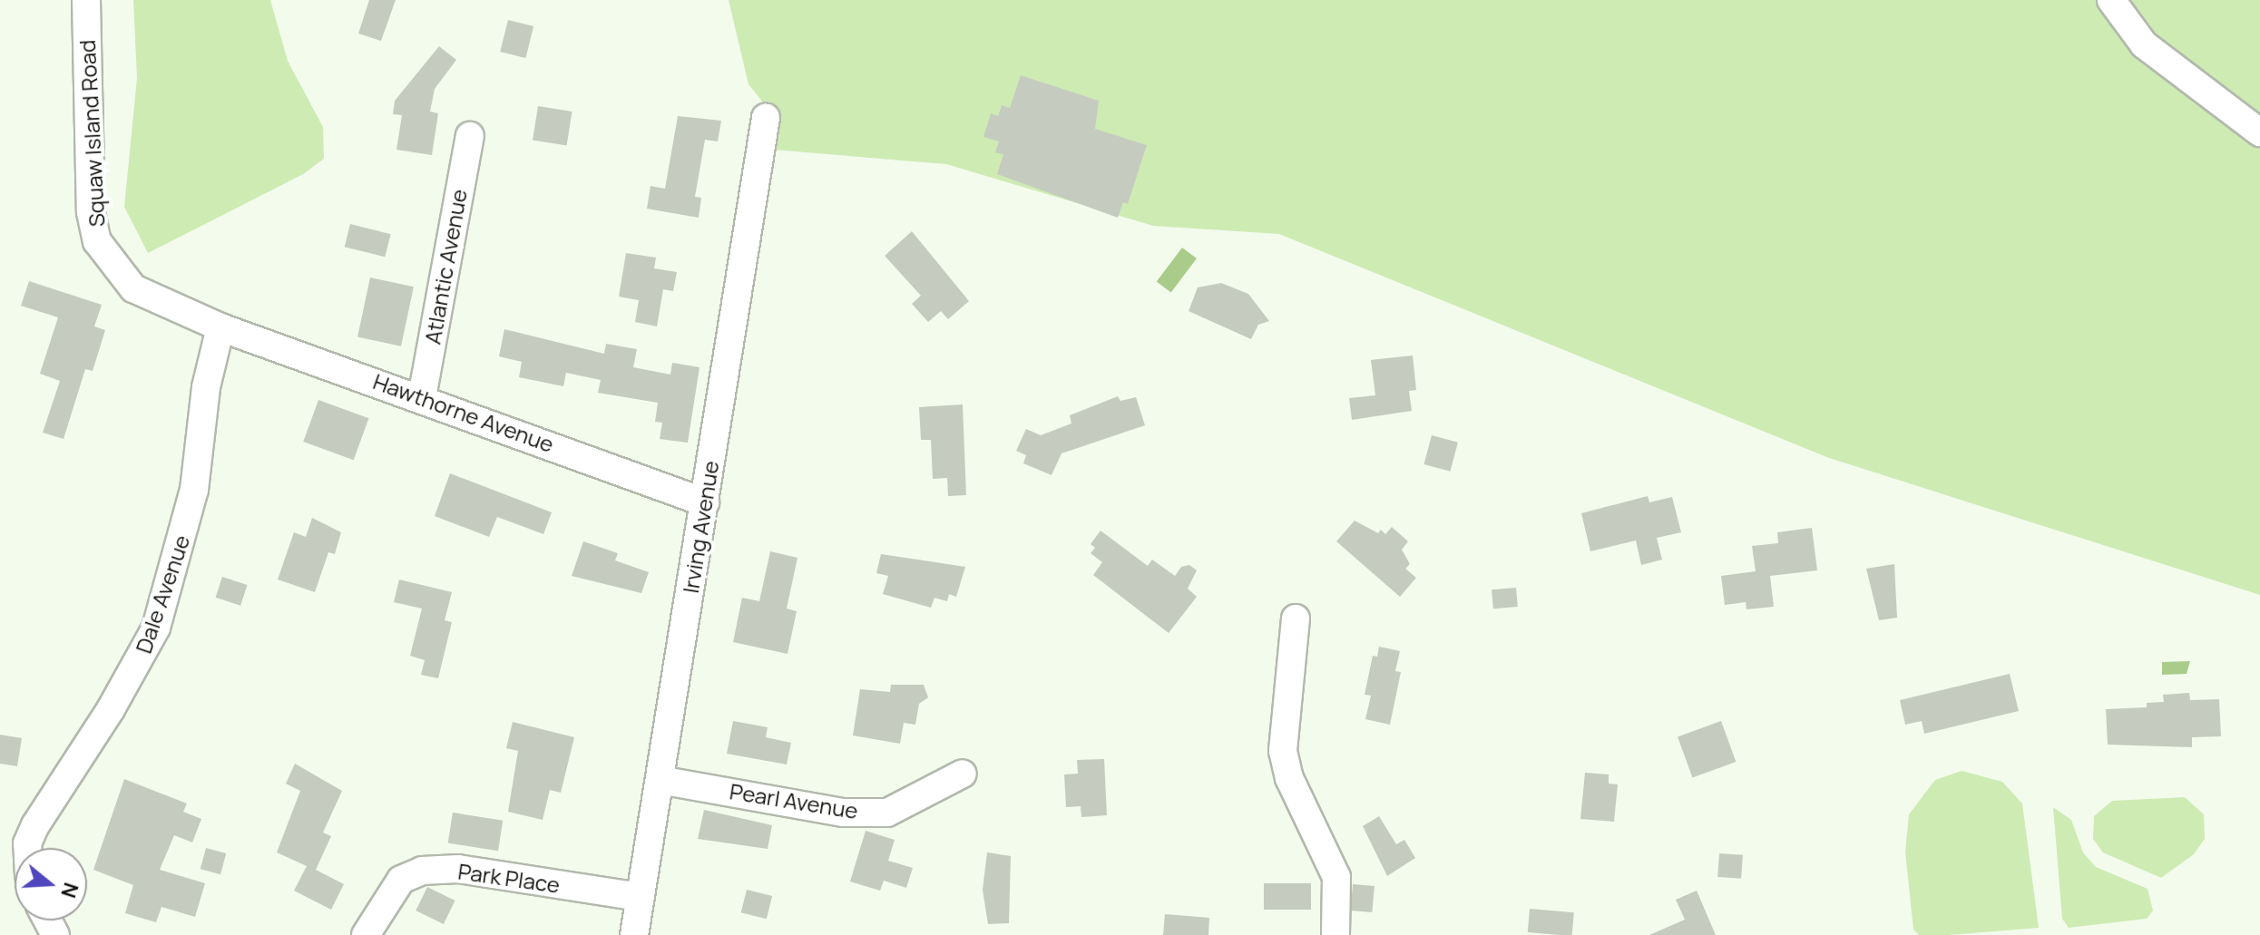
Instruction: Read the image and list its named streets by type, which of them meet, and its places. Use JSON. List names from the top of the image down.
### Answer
{
  "streets": {
    "street": [
      "Squaw Island Road",
      "Atlantic Avenue",
      "Hawthorne Avenue",
      "Irving Avenue",
      "Dale Avenue",
      "Pearl Avenue",
      "Park Place"
    ]
  },
  "crossings": [
    ["Squaw Island Road", "Hawthorne Avenue"],
    ["Squaw Island Road", "Dale Avenue"],
    ["Atlantic Avenue", "Hawthorne Avenue"],
    ["Hawthorne Avenue", "Irving Avenue"],
    ["Hawthorne Avenue", "Dale Avenue"],
    ["Irving Avenue", "Pearl Avenue"],
    ["Irving Avenue", "Park Place"]
  ],
  "north": "right"
}
